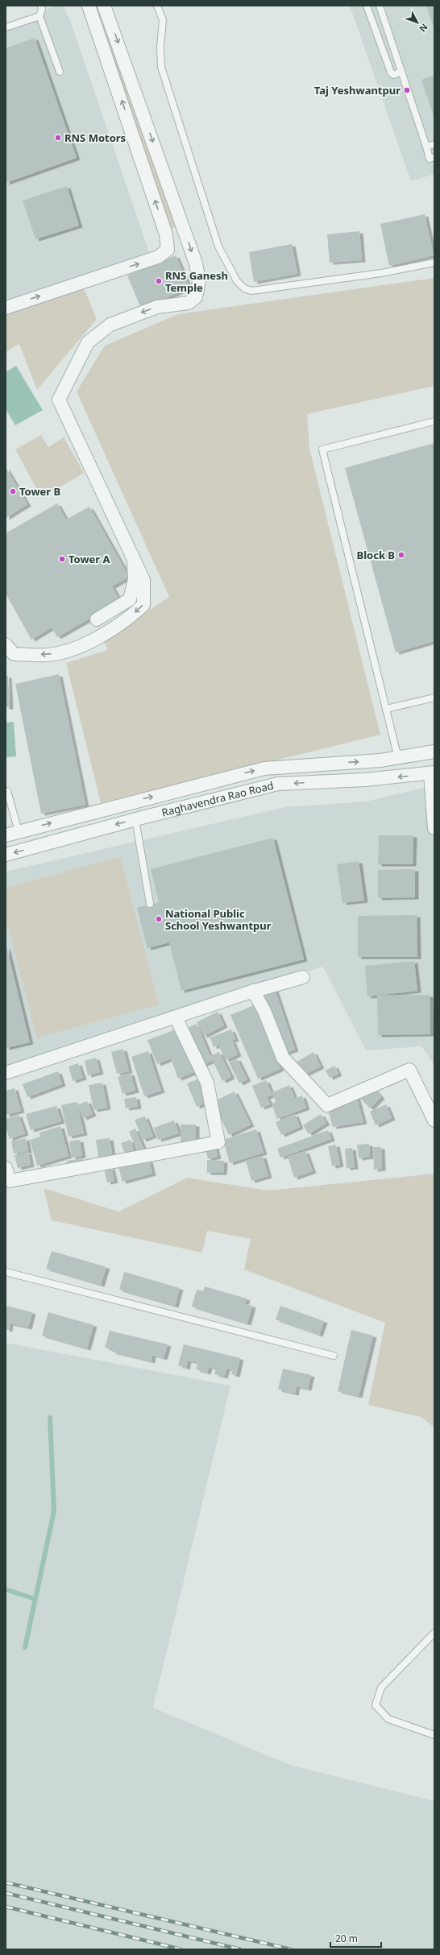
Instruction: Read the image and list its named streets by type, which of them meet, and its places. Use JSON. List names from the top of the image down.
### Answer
{
  "streets": {
    "street": ["Raghavendra Rao Road"]
  },
  "places": [
    "Taj Yeshwantpur",
    "RNS Motors",
    "RNS Ganesh Temple",
    "Tower B",
    "Block B",
    "Tower A",
    "National Public School Yeshwantpur"
  ],
  "scale_bar": "20 m",
  "north": "bottom right"
}
